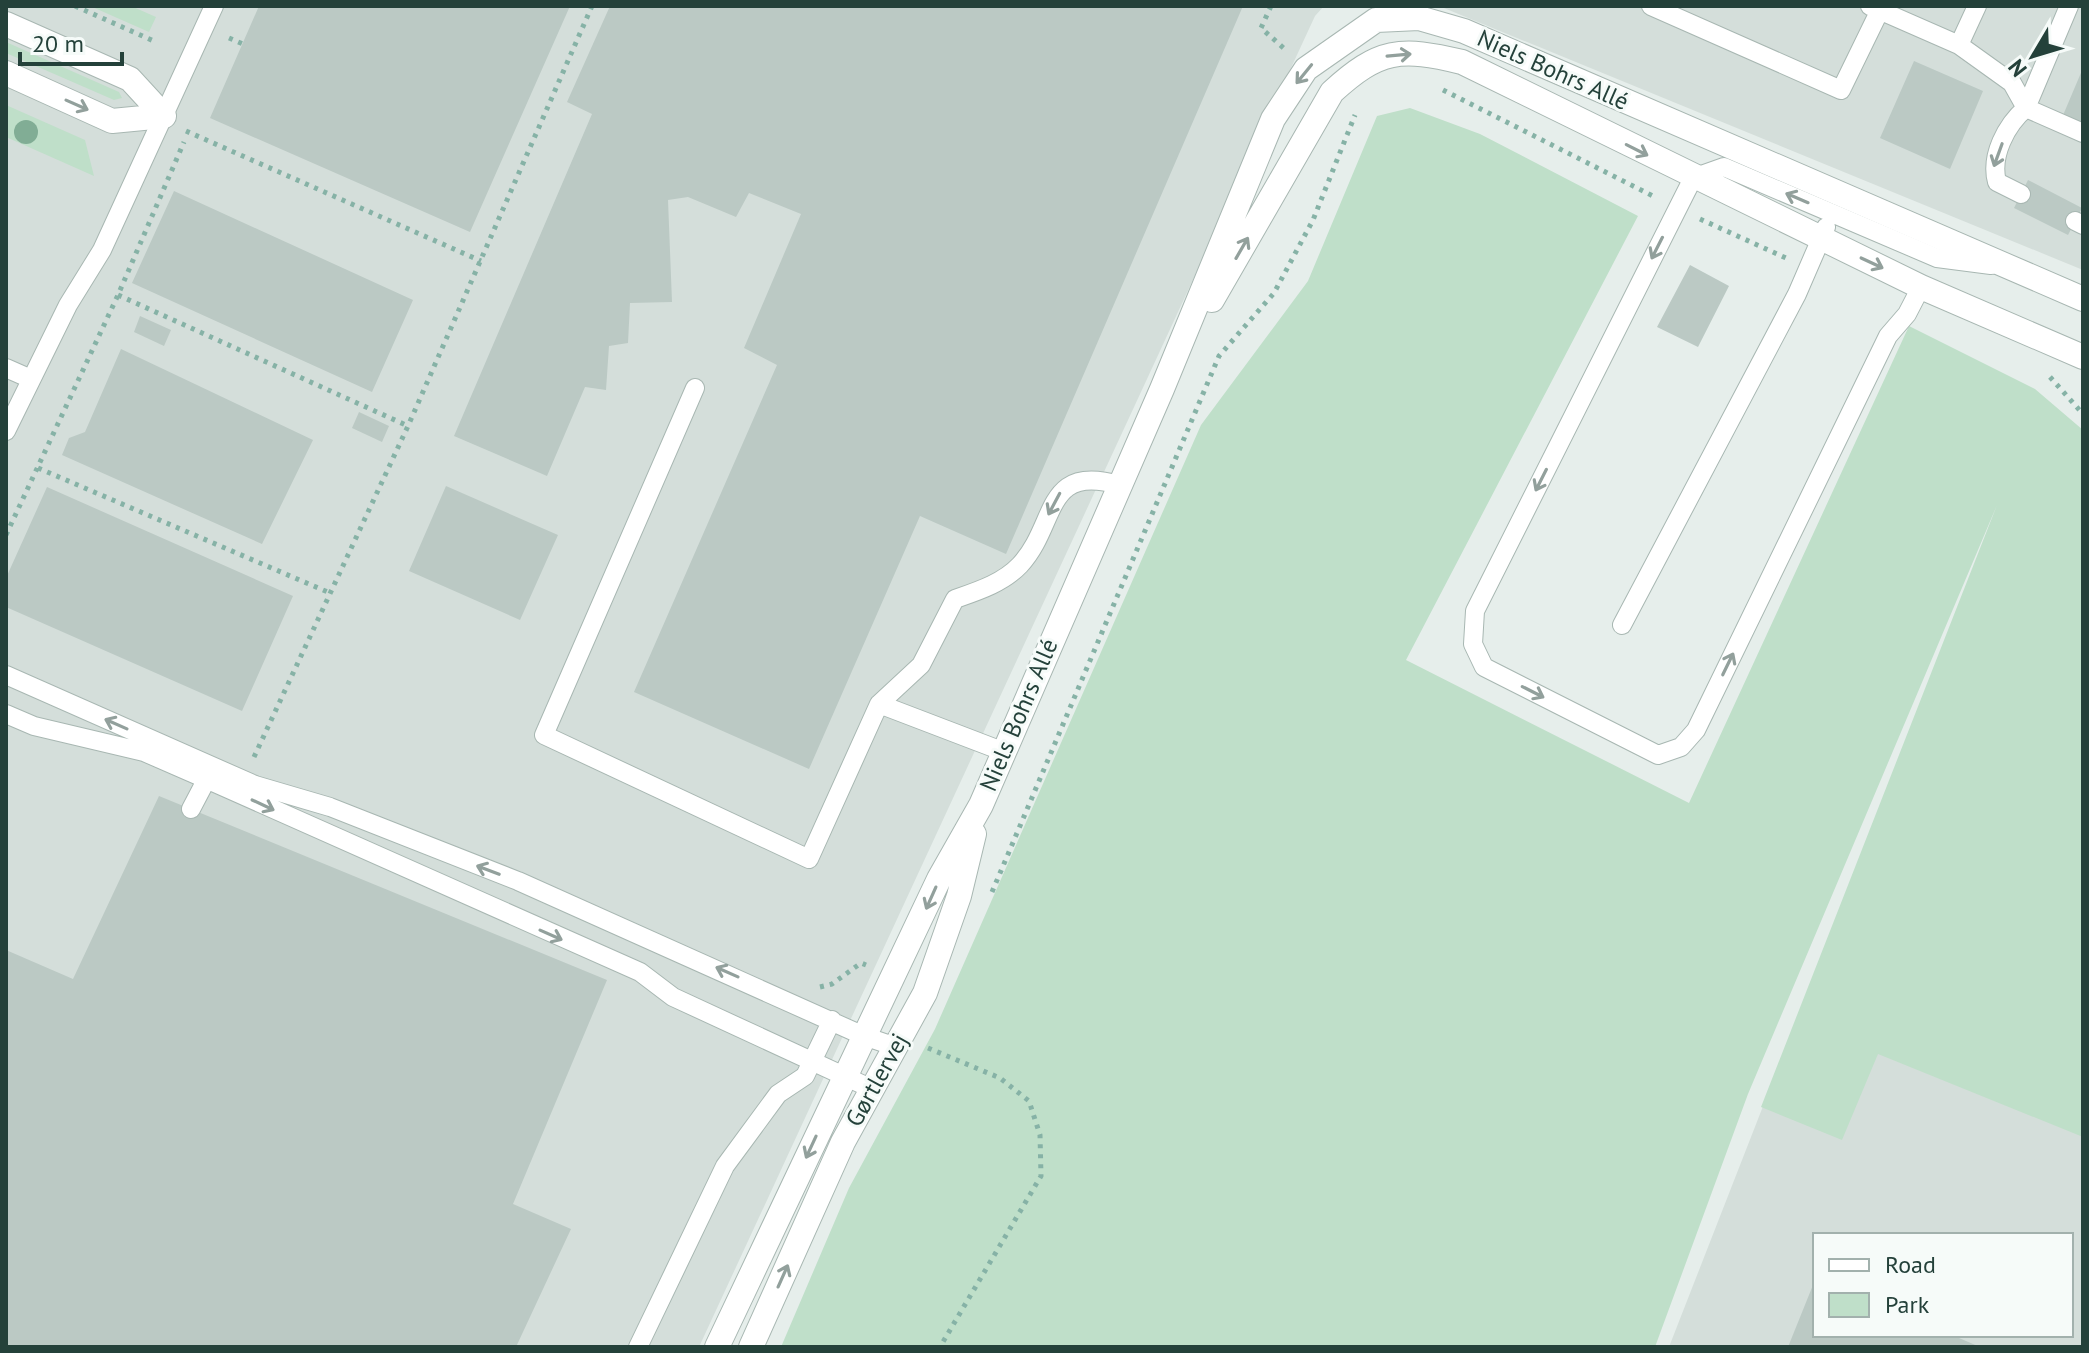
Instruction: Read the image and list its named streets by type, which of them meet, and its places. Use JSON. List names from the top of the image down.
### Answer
{
  "streets": {
    "street": ["Niels Bohrs Allé", "Gørtlervej"]
  },
  "crossings": [
    ["Niels Bohrs Allé", "Gørtlervej"]
  ],
  "legend": ["Road", "Park"],
  "scale_bar": "20 m",
  "north": "bottom left"
}
